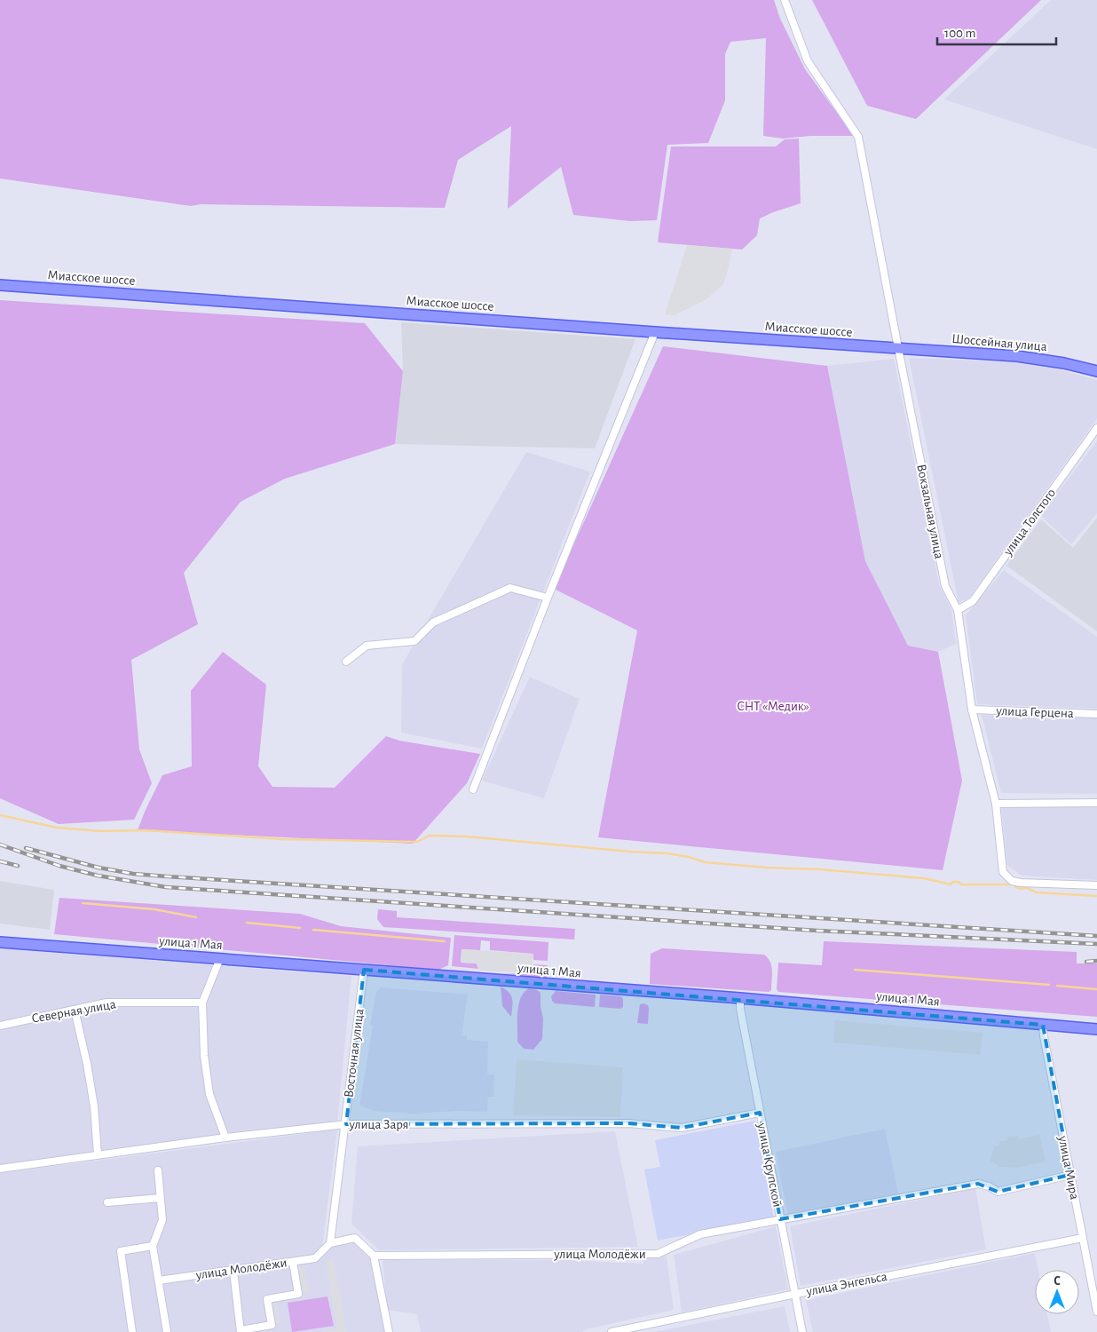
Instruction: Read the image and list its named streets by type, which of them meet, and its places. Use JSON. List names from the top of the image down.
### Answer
{
  "streets": {
    "main road": ["Миасское шоссе", "Шоссейная улица", "улица 1 Мая"],
    "street": [
      "Вокзальная улица",
      "улица Толстого",
      "улица Герцена",
      "Северная улица",
      "Восточная улица",
      "улица Заря",
      "улица Крупской",
      "улица Мира",
      "улица Молодёжи",
      "улица Энгельса"
    ]
  },
  "crossings": [
    ["Миасское шоссе", "Шоссейная улица"],
    ["Миасское шоссе", "Вокзальная улица"],
    ["Шоссейная улица", "Вокзальная улица"],
    ["Вокзальная улица", "улица Толстого"],
    ["Вокзальная улица", "улица Герцена"],
    ["улица 1 Мая", "Восточная улица"],
    ["улица 1 Мая", "улица Крупской"],
    ["улица 1 Мая", "улица Мира"],
    ["Восточная улица", "улица Заря"],
    ["Восточная улица", "улица Молодёжи"],
    ["улица Заря", "улица Крупской"],
    ["улица Крупской", "улица Молодёжи"],
    ["улица Крупской", "улица Энгельса"],
    ["улица Мира", "улица Молодёжи"],
    ["улица Мира", "улица Энгельса"]
  ],
  "parks": ["СНТ «Медик»"],
  "scale_bar": "100 m",
  "north": "top"
}
